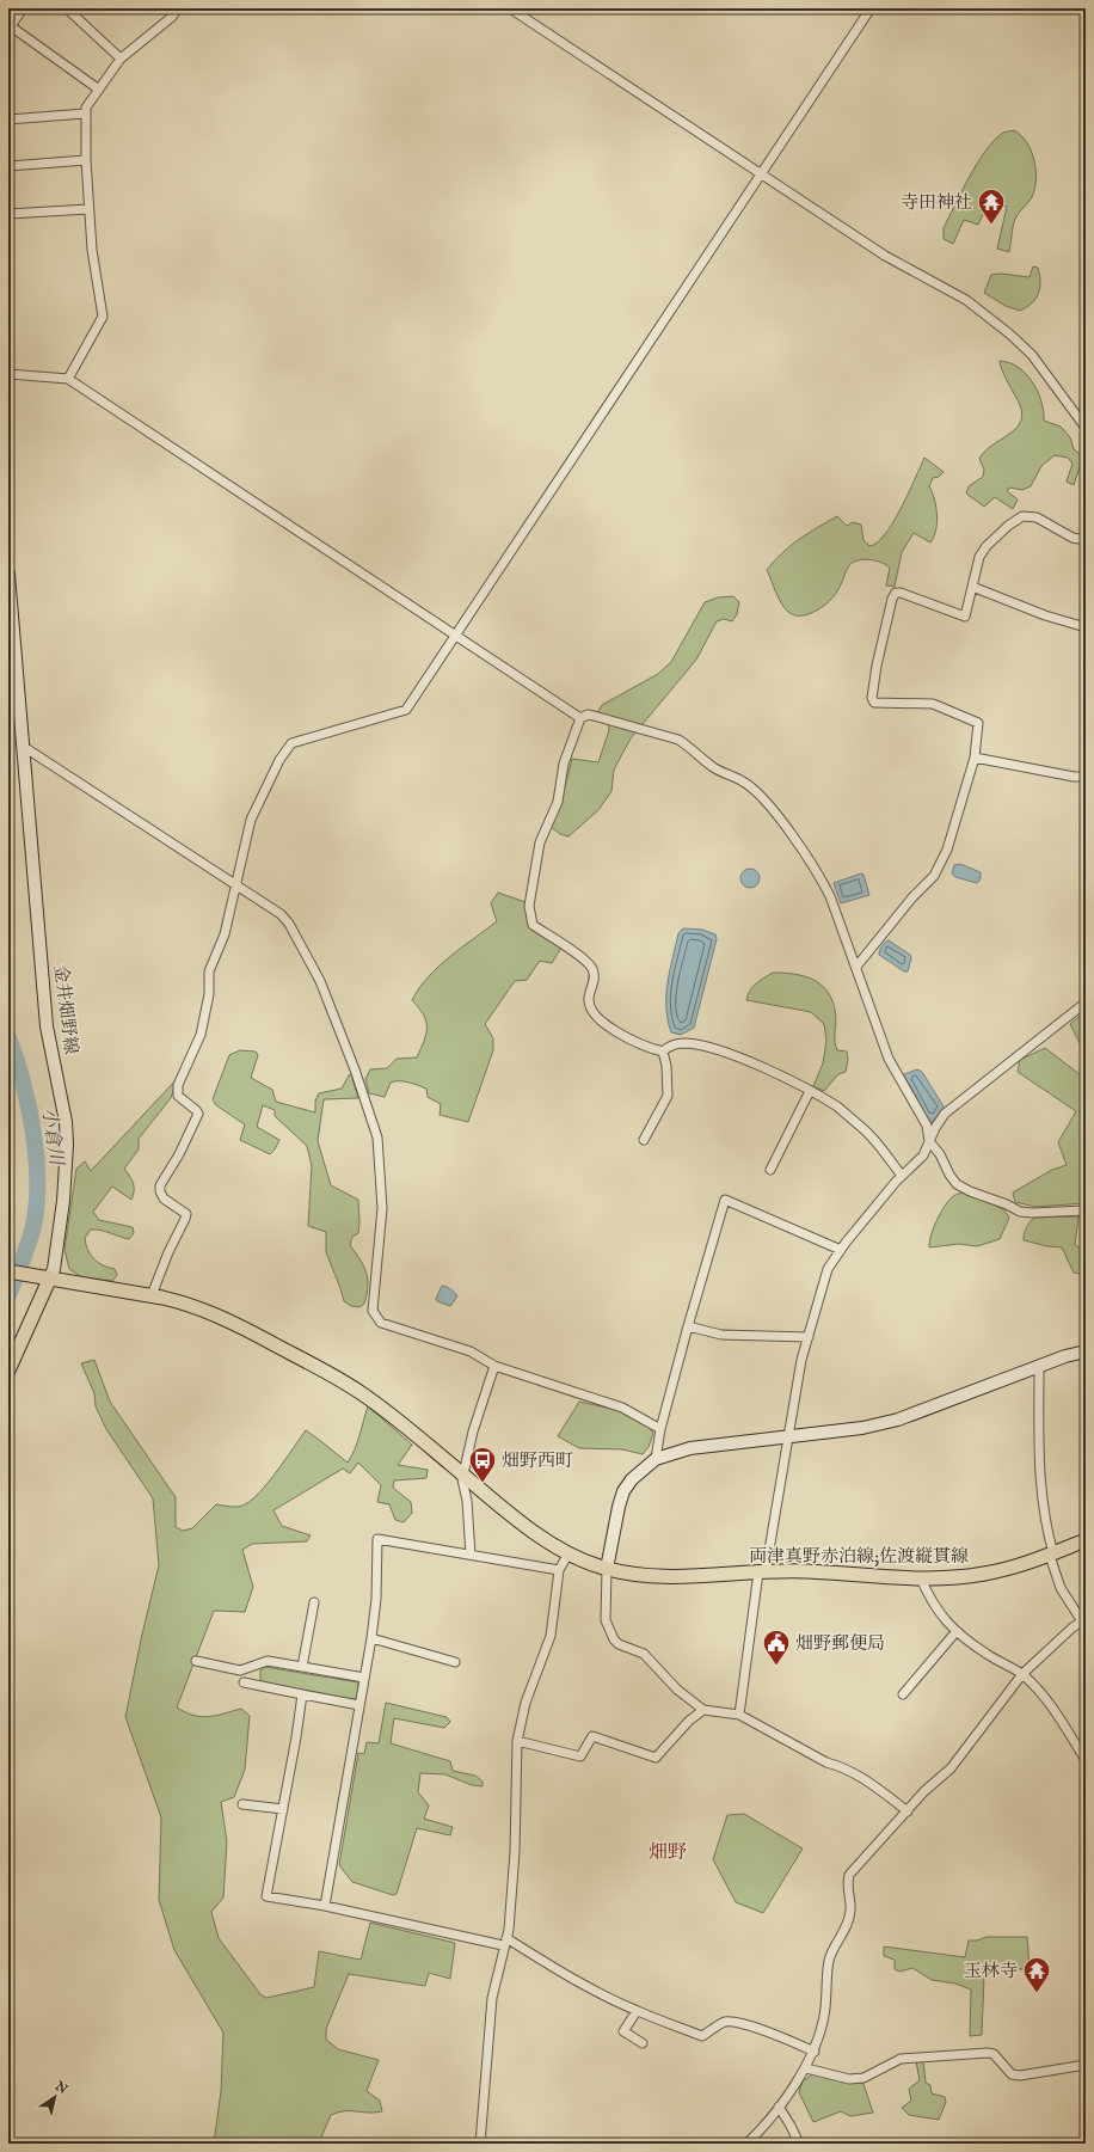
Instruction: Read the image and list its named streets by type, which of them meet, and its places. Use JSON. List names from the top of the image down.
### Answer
{
  "streets": {
    "main road": ["金井畑野線", "両津真野赤泊線;佐渡縦貫線"]
  },
  "crossings": [
    ["金井畑野線", "両津真野赤泊線;佐渡縦貫線"]
  ],
  "districts": ["畑野"],
  "water": ["小倉川"],
  "places": {
    "temple": ["寺田神社", "玉林寺"],
    "bus stop": ["畑野西町"],
    "public building": ["畑野郵便局"]
  },
  "north": "top right"
}
